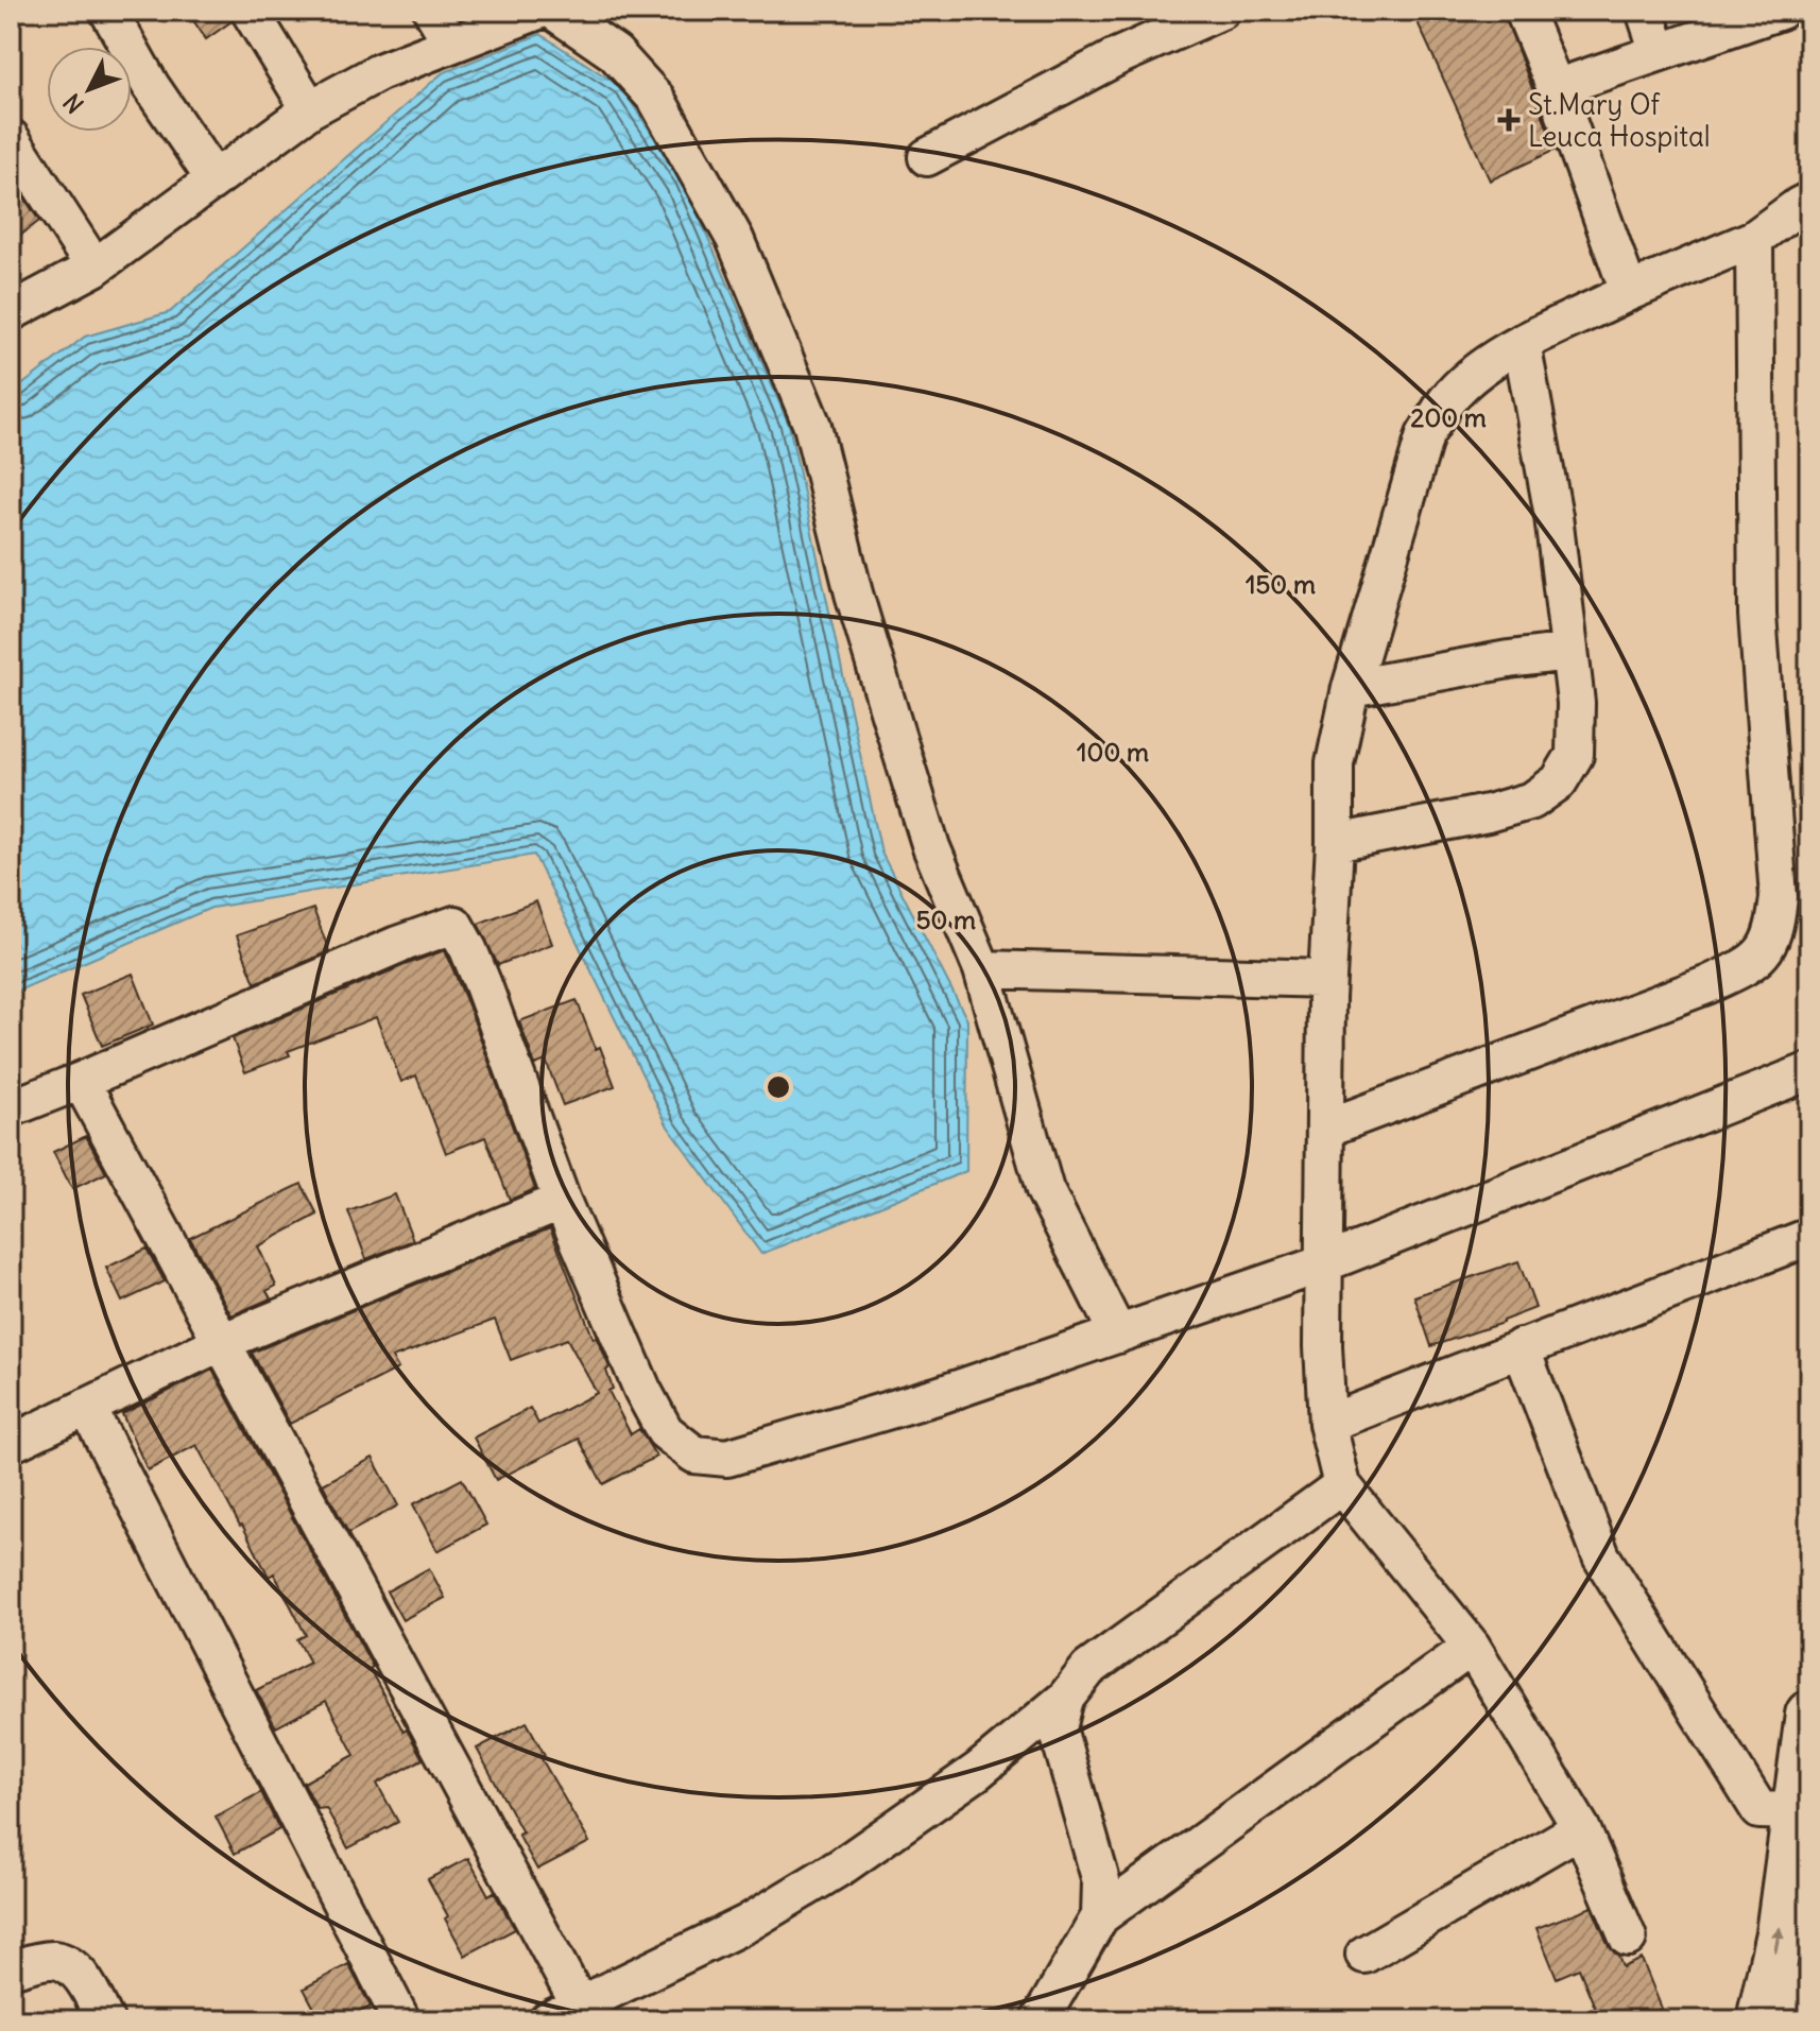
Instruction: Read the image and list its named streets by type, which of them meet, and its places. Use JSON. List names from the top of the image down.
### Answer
{
  "places": {
    "health": ["St.Mary Of Leuca Hospital"]
  },
  "north": "bottom left",
  "rings": [
    "200 m",
    "150 m",
    "100 m",
    "50 m"
  ]
}
